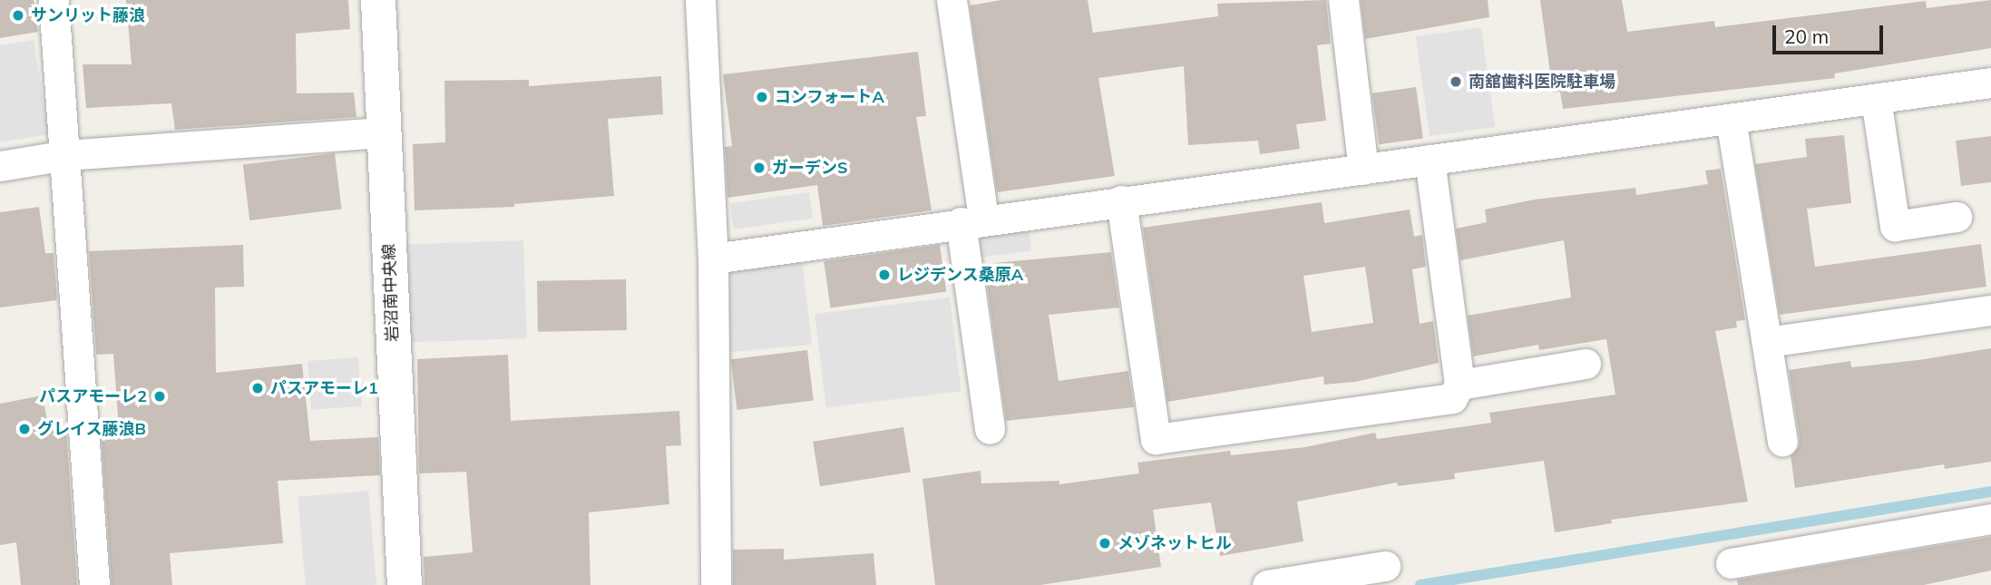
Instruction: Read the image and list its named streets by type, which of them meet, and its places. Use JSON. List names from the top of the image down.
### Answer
{
  "streets": {
    "street": ["岩沼南中央線"]
  },
  "places": [
    "サンリット藤浪",
    "南舘歯科医院駐車場",
    "コンフォートA",
    "ガーデンS",
    "レジデンス桑原A",
    "パスアモーレ1",
    "パスアモーレ2",
    "グレイス藤浪B",
    "メゾネットヒル"
  ],
  "scale_bar": "20 m"
}
